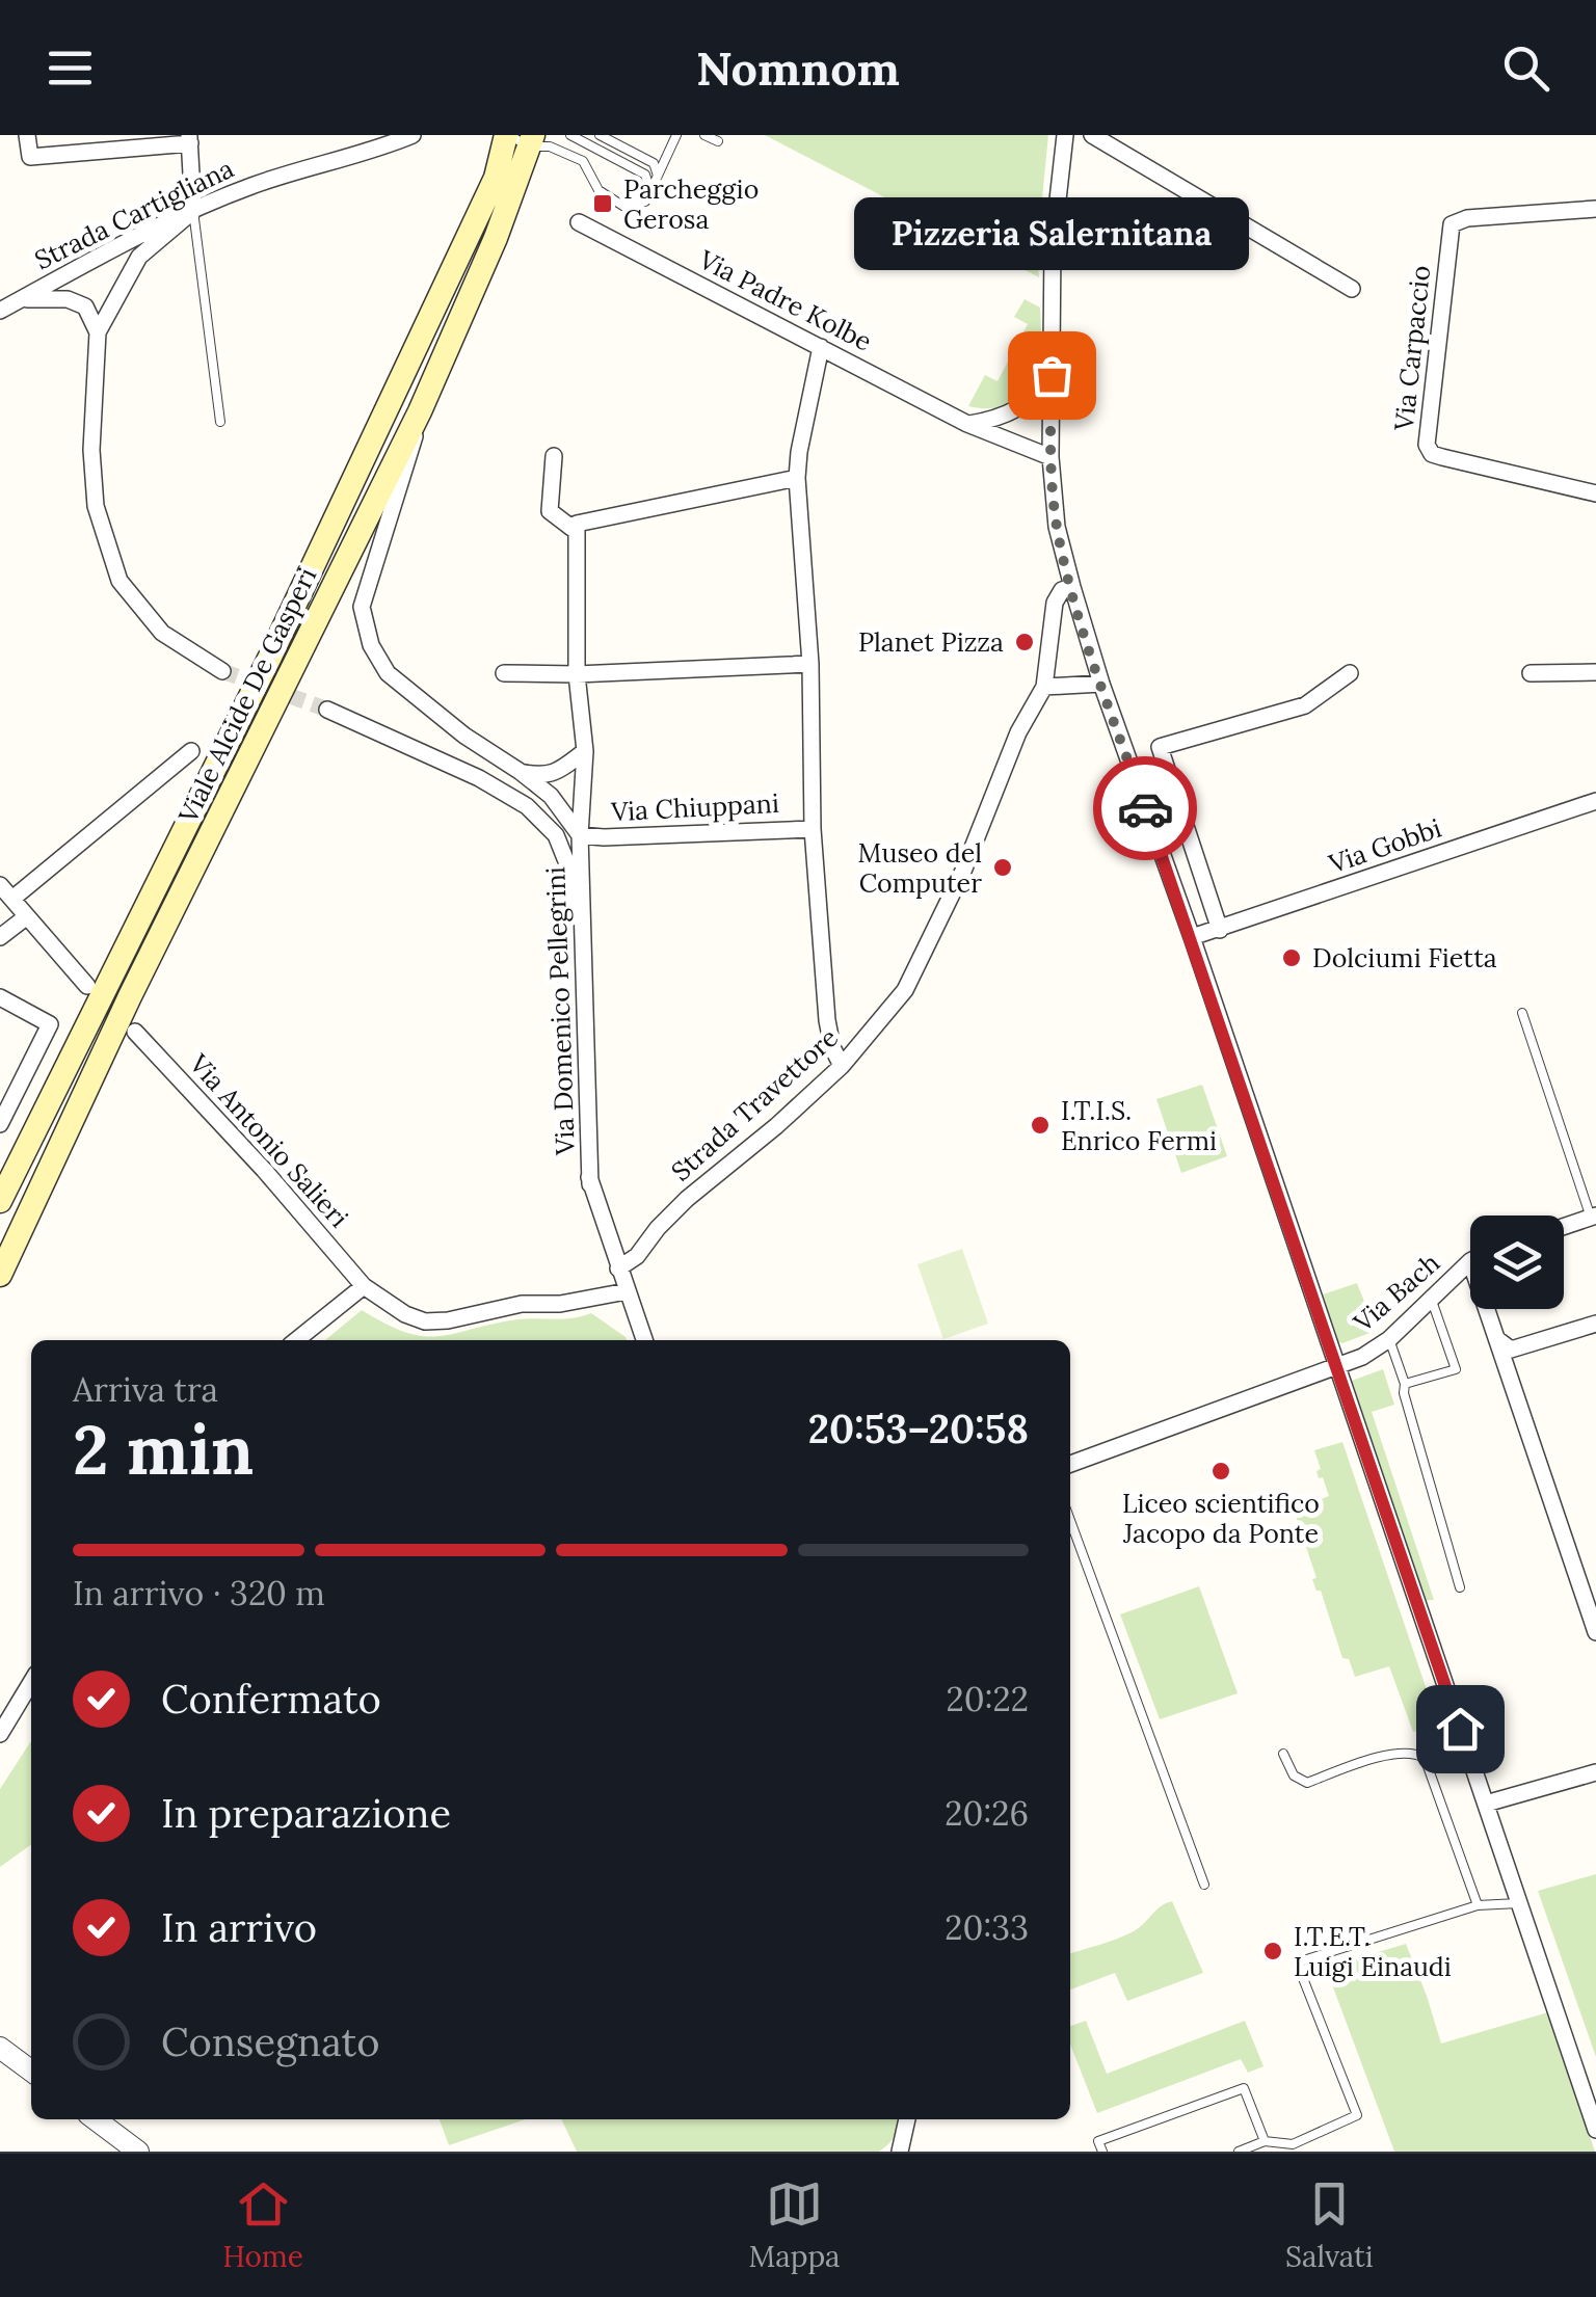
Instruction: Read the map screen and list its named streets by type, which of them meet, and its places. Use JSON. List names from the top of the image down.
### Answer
{
  "streets": {
    "main road": ["Viale Alcide De Gasperi"],
    "street": [
      "Strada Cartigliana",
      "Via Padre Kolbe",
      "Via Carpaccio",
      "Via Chiuppani",
      "Via Gobbi",
      "Via Domenico Pellegrini",
      "Strada Travettore",
      "Via Antonio Salieri",
      "Via Bach"
    ]
  },
  "crossings": [
    ["Via Padre Kolbe", "Via Chiuppani"],
    ["Viale Alcide De Gasperi", "Via Domenico Pellegrini"],
    ["Via Chiuppani", "Via Domenico Pellegrini"],
    ["Via Chiuppani", "Strada Travettore"]
  ],
  "places": {
    "transit": ["Parcheggio Gerosa"],
    "other": [
      "Pizzeria Salernitana",
      "Planet Pizza",
      "Museo del Computer",
      "Dolciumi Fietta",
      "I.T.I.S. Enrico Fermi",
      "Liceo scientifico Jacopo da Ponte",
      "I.T.E.T. Luigi Einaudi"
    ]
  },
  "page": {
    "header": "Nomnom",
    "bubble": "Pizzeria Salernitana",
    "heading": ["2 min", "Arriva tra", "20:53–20:58"],
    "bar": "In arrivo · 320 m",
    "list": [
      ["Confermato", "20:22"],
      ["In preparazione", "20:26"],
      ["In arrivo", "20:33"],
      "Consegnato"
    ],
    "tabs": ["Home", "Mappa", "Salvati"]
  }
}
